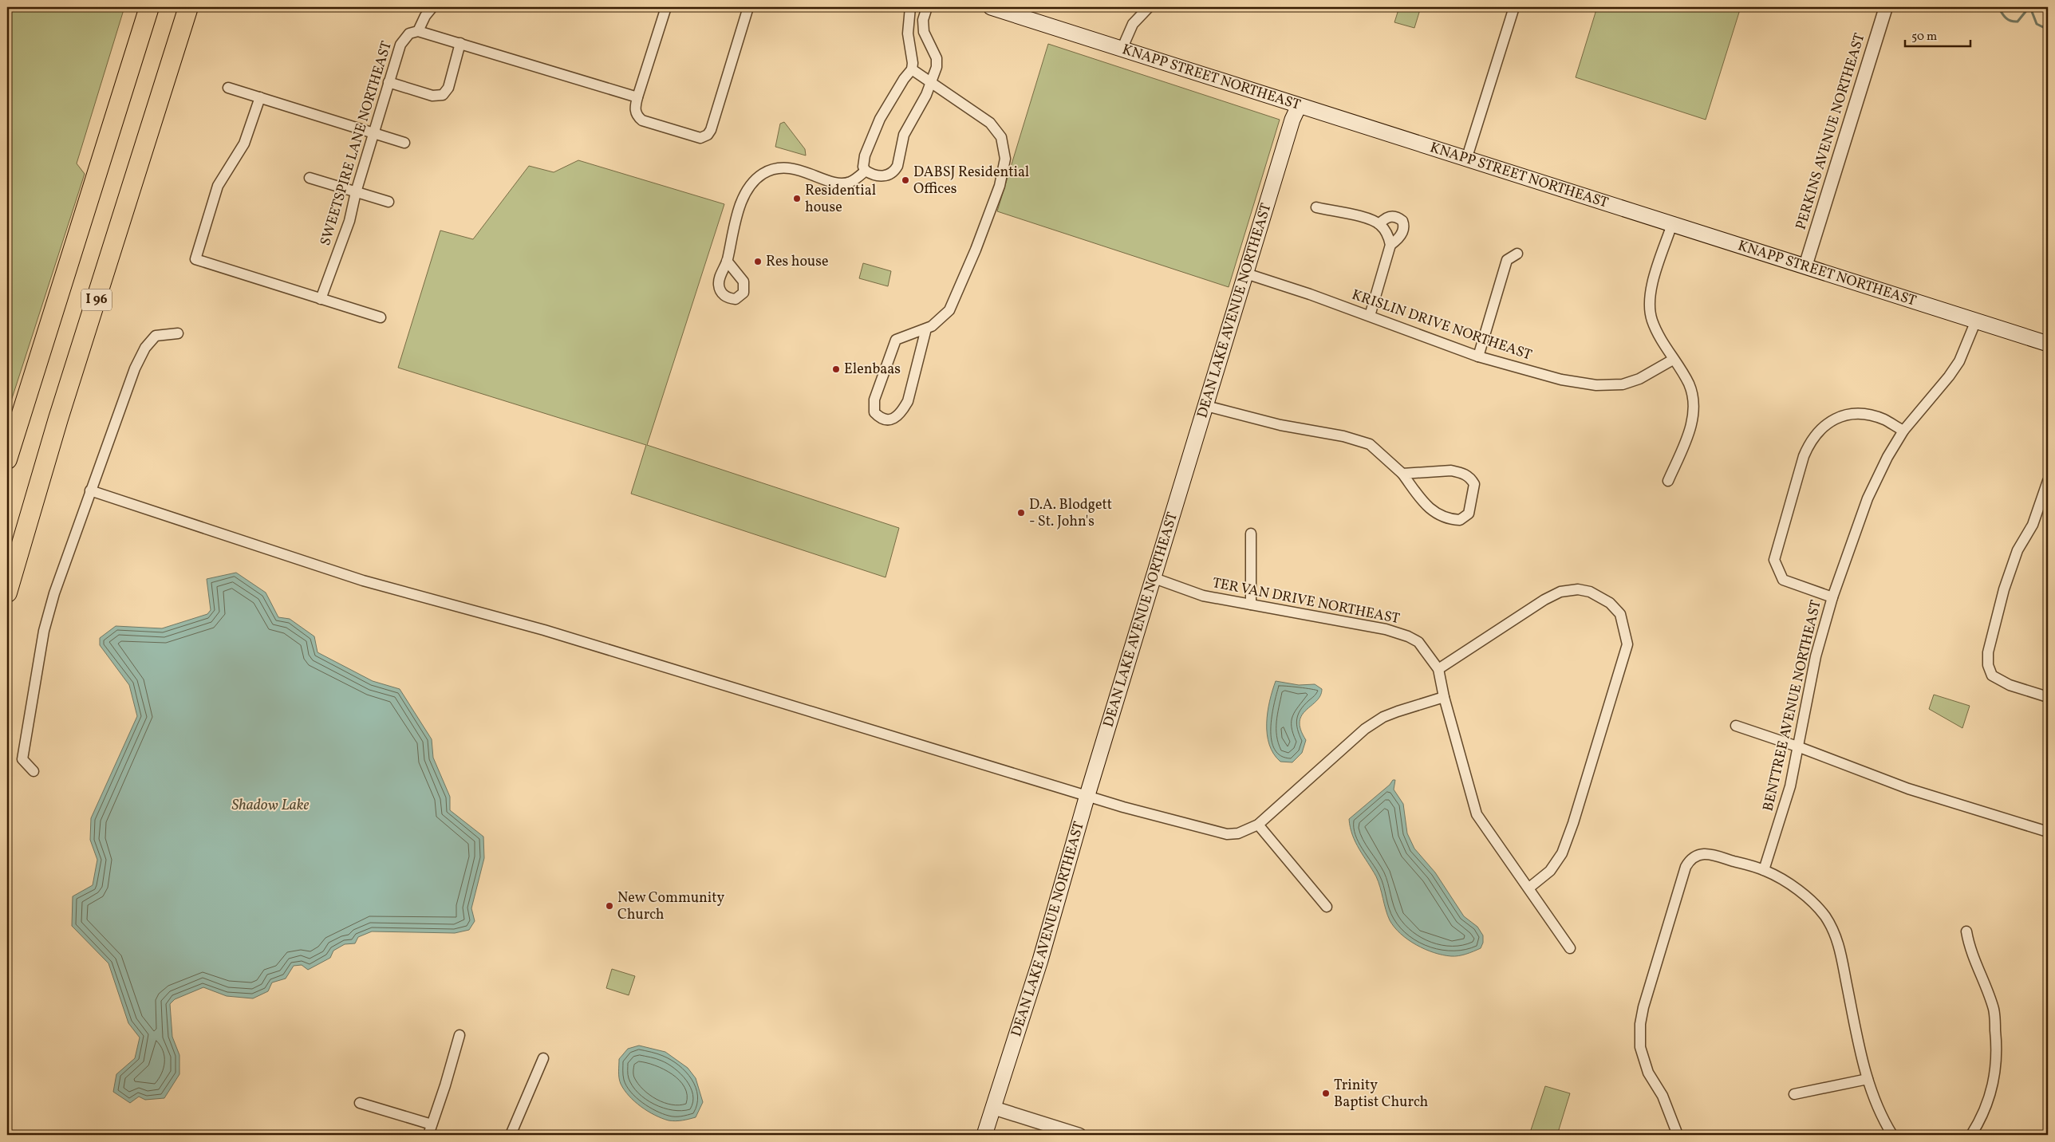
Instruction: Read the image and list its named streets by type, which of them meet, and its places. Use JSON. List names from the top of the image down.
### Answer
{
  "streets": {
    "highway": ["I 96"],
    "main road": ["KNAPP STREET NORTHEAST", "DEAN LAKE AVENUE NORTHEAST"],
    "street": [
      "PERKINS AVENUE NORTHEAST",
      "SWEETSPIRE LANE NORTHEAST",
      "KRISLIN DRIVE NORTHEAST",
      "TER VAN DRIVE NORTHEAST",
      "BENTTREE AVENUE NORTHEAST"
    ]
  },
  "crossings": [
    ["KNAPP STREET NORTHEAST", "PERKINS AVENUE NORTHEAST"],
    ["KNAPP STREET NORTHEAST", "DEAN LAKE AVENUE NORTHEAST"],
    ["KNAPP STREET NORTHEAST", "BENTTREE AVENUE NORTHEAST"],
    ["DEAN LAKE AVENUE NORTHEAST", "KRISLIN DRIVE NORTHEAST"],
    ["DEAN LAKE AVENUE NORTHEAST", "TER VAN DRIVE NORTHEAST"]
  ],
  "water": ["Shadow Lake"],
  "places": [
    "DABSJ Residential Offices",
    "Residential house",
    "Res house",
    "Elenbaas",
    "D.A. Blodgett - St. John's",
    "New Community Church",
    "Trinity Baptist Church"
  ],
  "scale_bar": "50 m"
}
